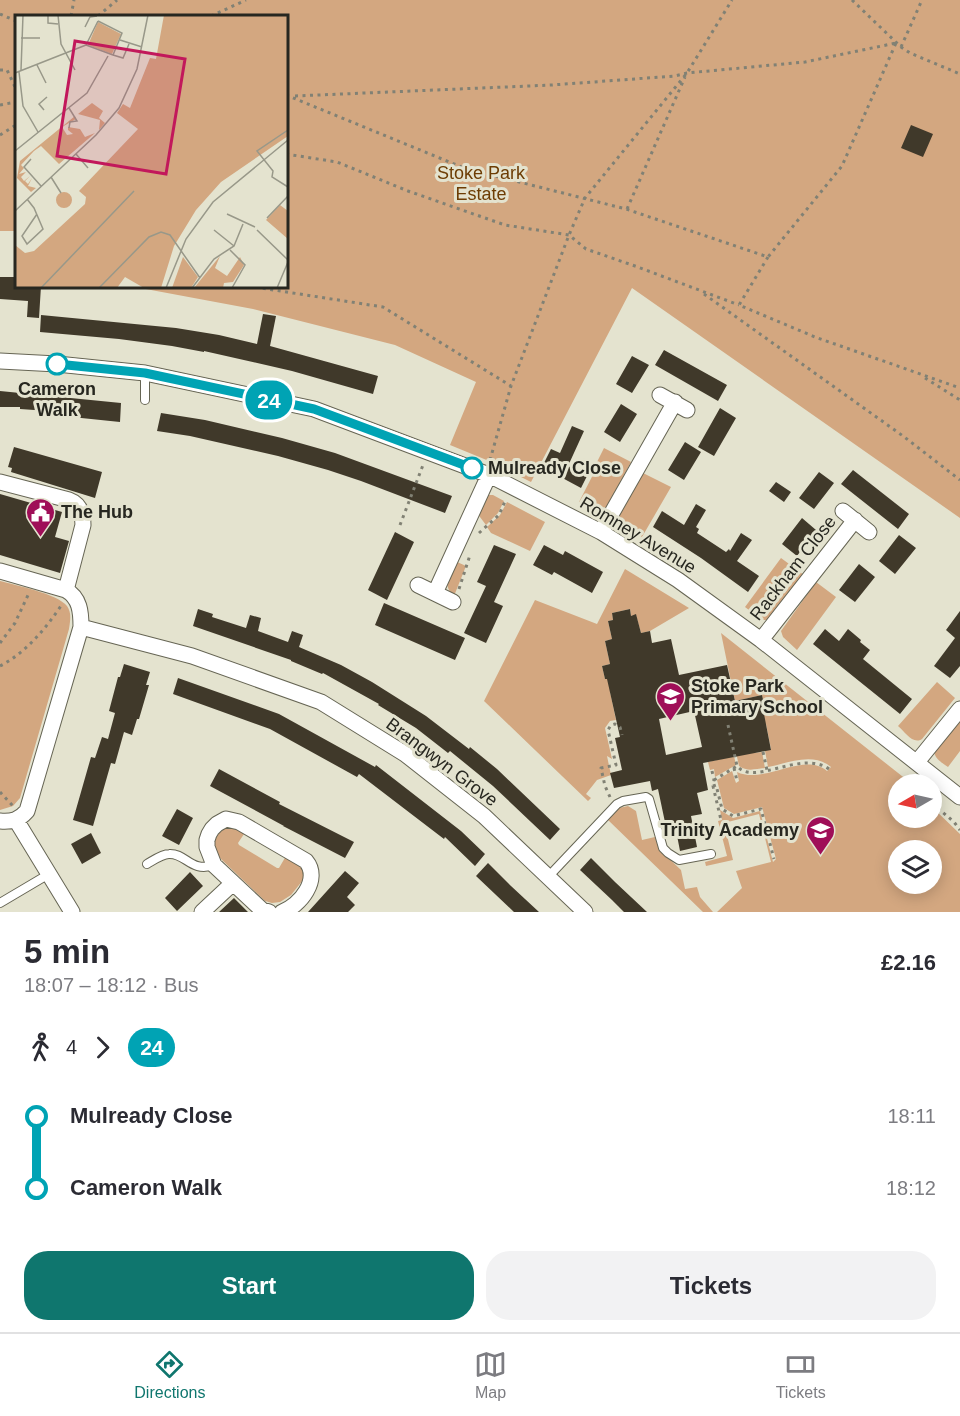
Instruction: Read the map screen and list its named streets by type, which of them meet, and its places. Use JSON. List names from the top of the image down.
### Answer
{
  "streets": {
    "street": ["Romney Avenue", "Rackham Close", "Brangwyn Grove"]
  },
  "crossings": [
    ["Romney Avenue", "Rackham Close"]
  ],
  "parks": ["Stoke Park Estate"],
  "places": {
    "other": ["Cameron Walk", "Mulready Close"],
    "public building": ["The Hub"],
    "school or university": ["Stoke Park Primary School", "Trinity Academy"]
  },
  "lines": ["bus line 24"],
  "north": "left",
  "page": {
    "on_map": "24",
    "heading": ["5 min", "18:07 – 18:12 · Bus", "£2.16"],
    "legs": ["4", "24"],
    "list": [
      {
        "name": "Mulready Close",
        "value": "18:11"
      },
      {
        "name": "Cameron Walk",
        "value": "18:12"
      }
    ],
    "buttons": ["Start", "Tickets"],
    "tabs": ["Directions", "Map", "Tickets"]
  }
}
